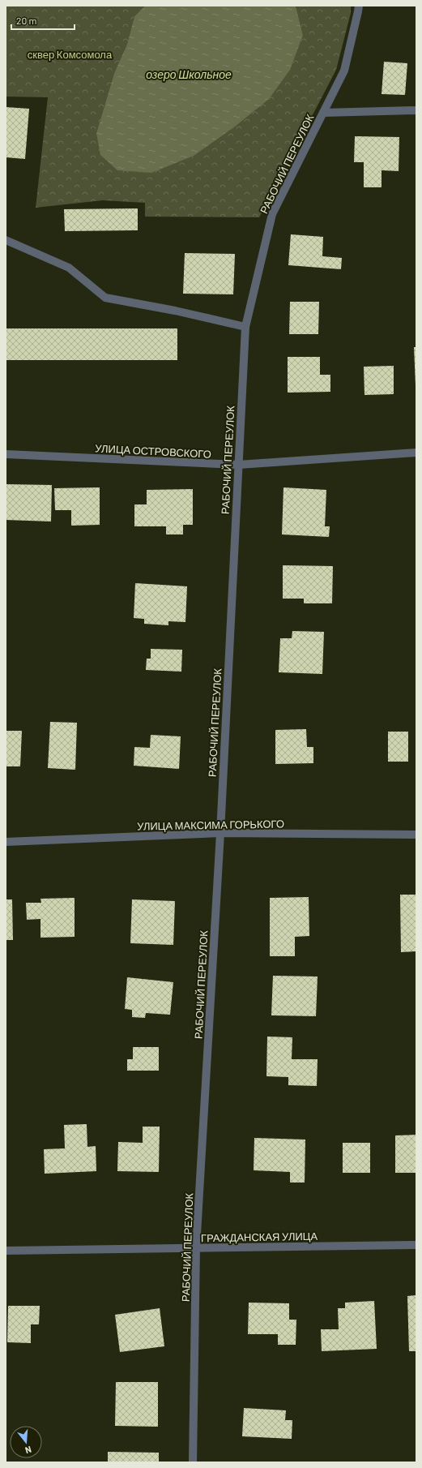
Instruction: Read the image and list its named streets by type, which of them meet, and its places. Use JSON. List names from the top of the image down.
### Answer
{
  "streets": {
    "street": [
      "РАБОЧИЙ ПЕРЕУЛОК",
      "УЛИЦА ОСТРОВСКОГО",
      "УЛИЦА МАКСИМА ГОРЬКОГО",
      "ГРАЖДАНСКАЯ УЛИЦА"
    ]
  },
  "crossings": [
    ["РАБОЧИЙ ПЕРЕУЛОК", "УЛИЦА ОСТРОВСКОГО"],
    ["РАБОЧИЙ ПЕРЕУЛОК", "УЛИЦА МАКСИМА ГОРЬКОГО"],
    ["РАБОЧИЙ ПЕРЕУЛОК", "ГРАЖДАНСКАЯ УЛИЦА"]
  ],
  "water": ["озеро Школьное"],
  "parks": ["сквер Комсомола"],
  "scale_bar": "20 m",
  "north": "bottom"
}
